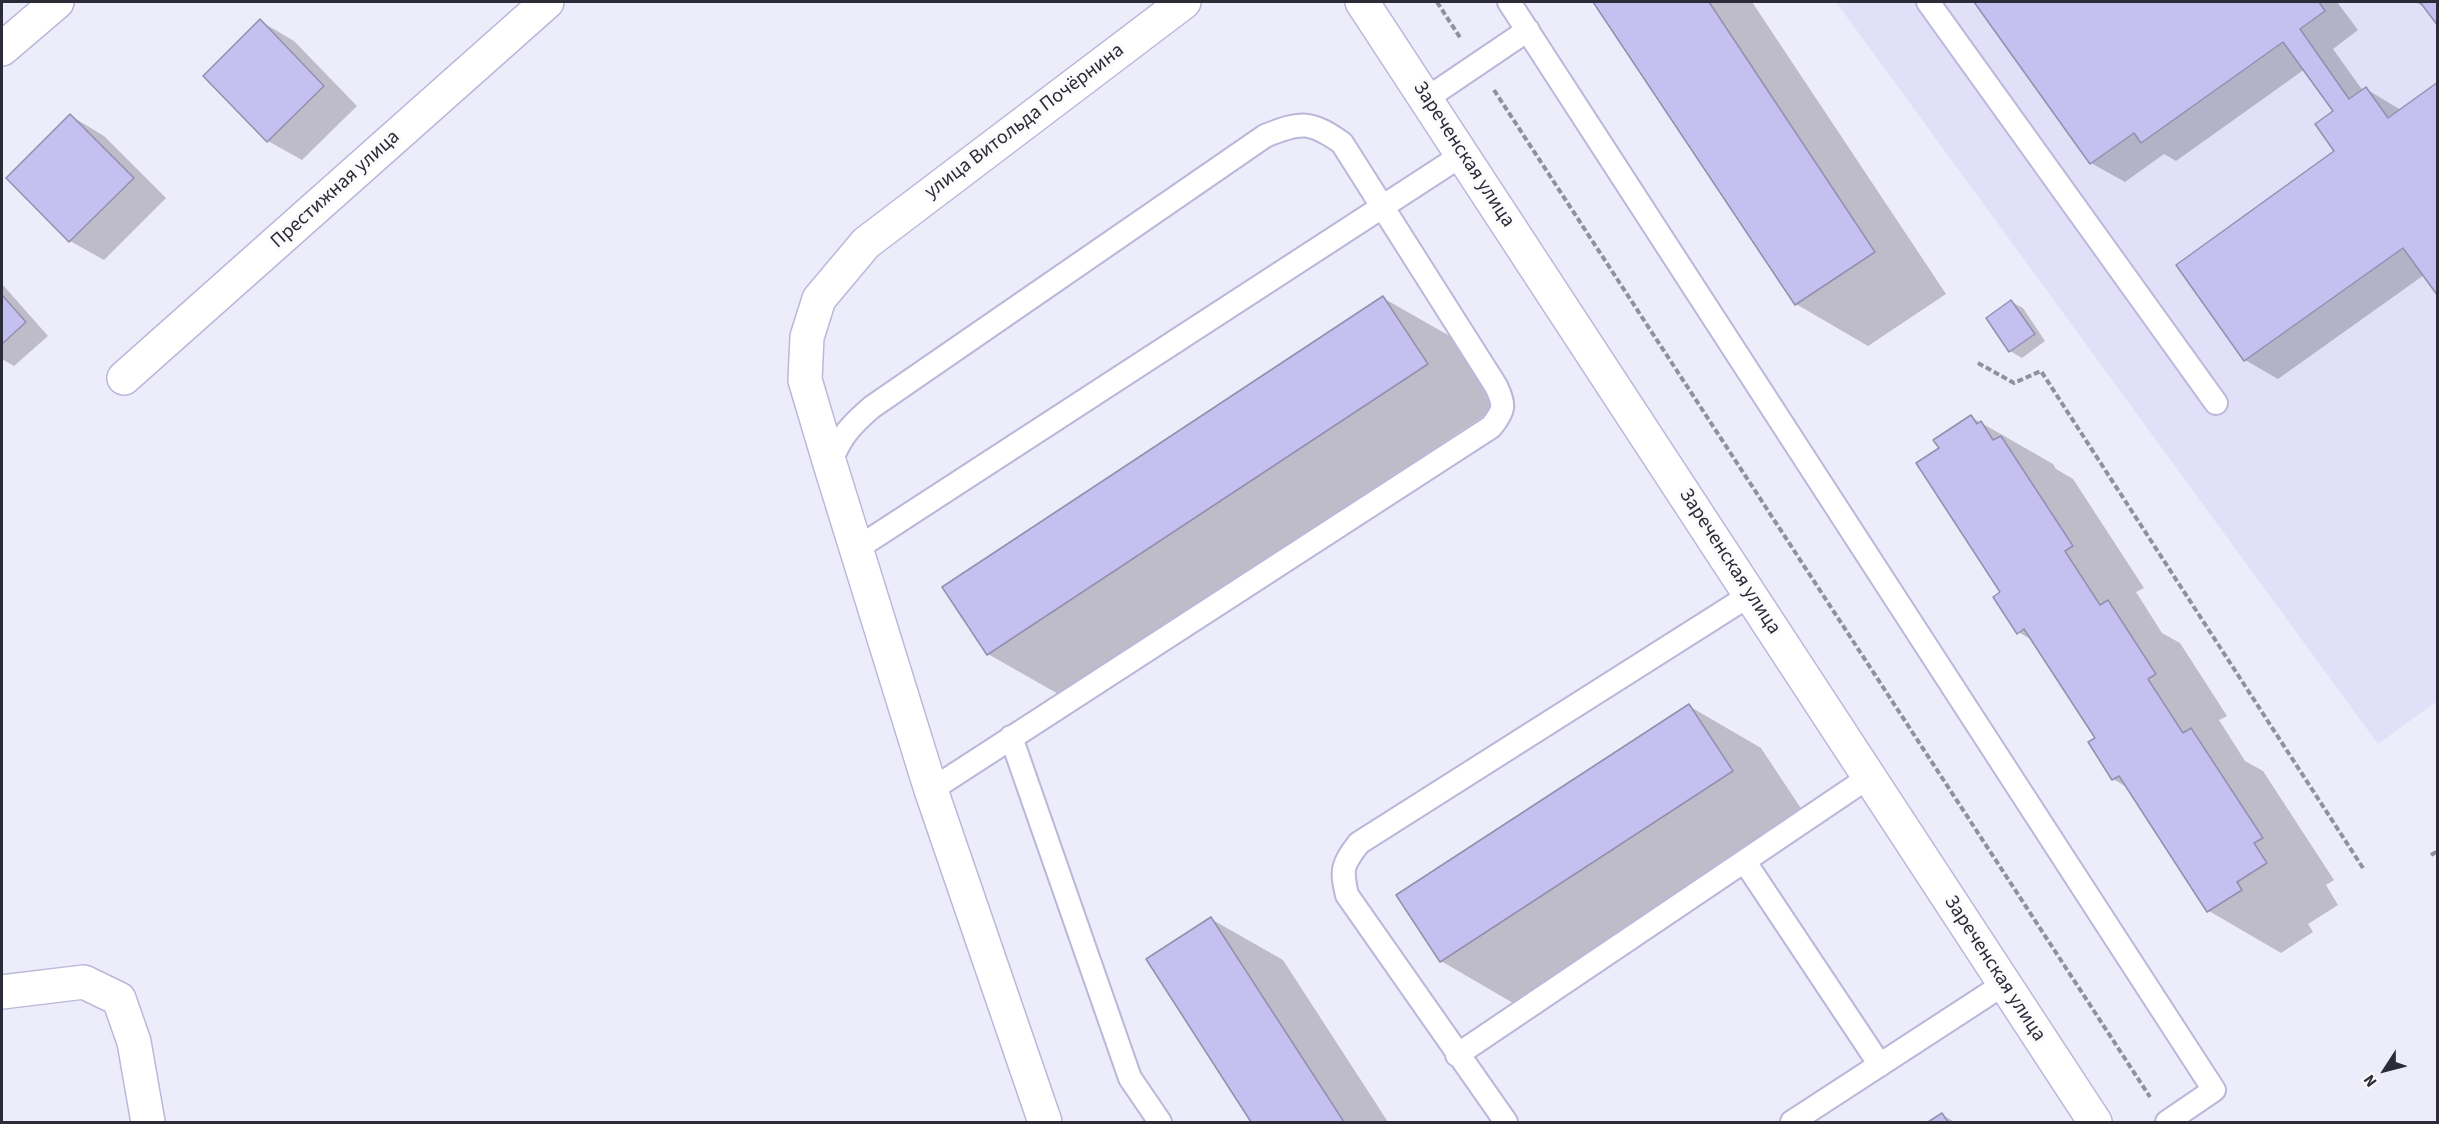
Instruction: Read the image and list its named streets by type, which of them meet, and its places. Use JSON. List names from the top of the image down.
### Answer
{
  "streets": {
    "street": ["улица Витольда Почёрнина", "Зареченская улица", "Престижная улица"]
  },
  "north": "bottom left"
}
